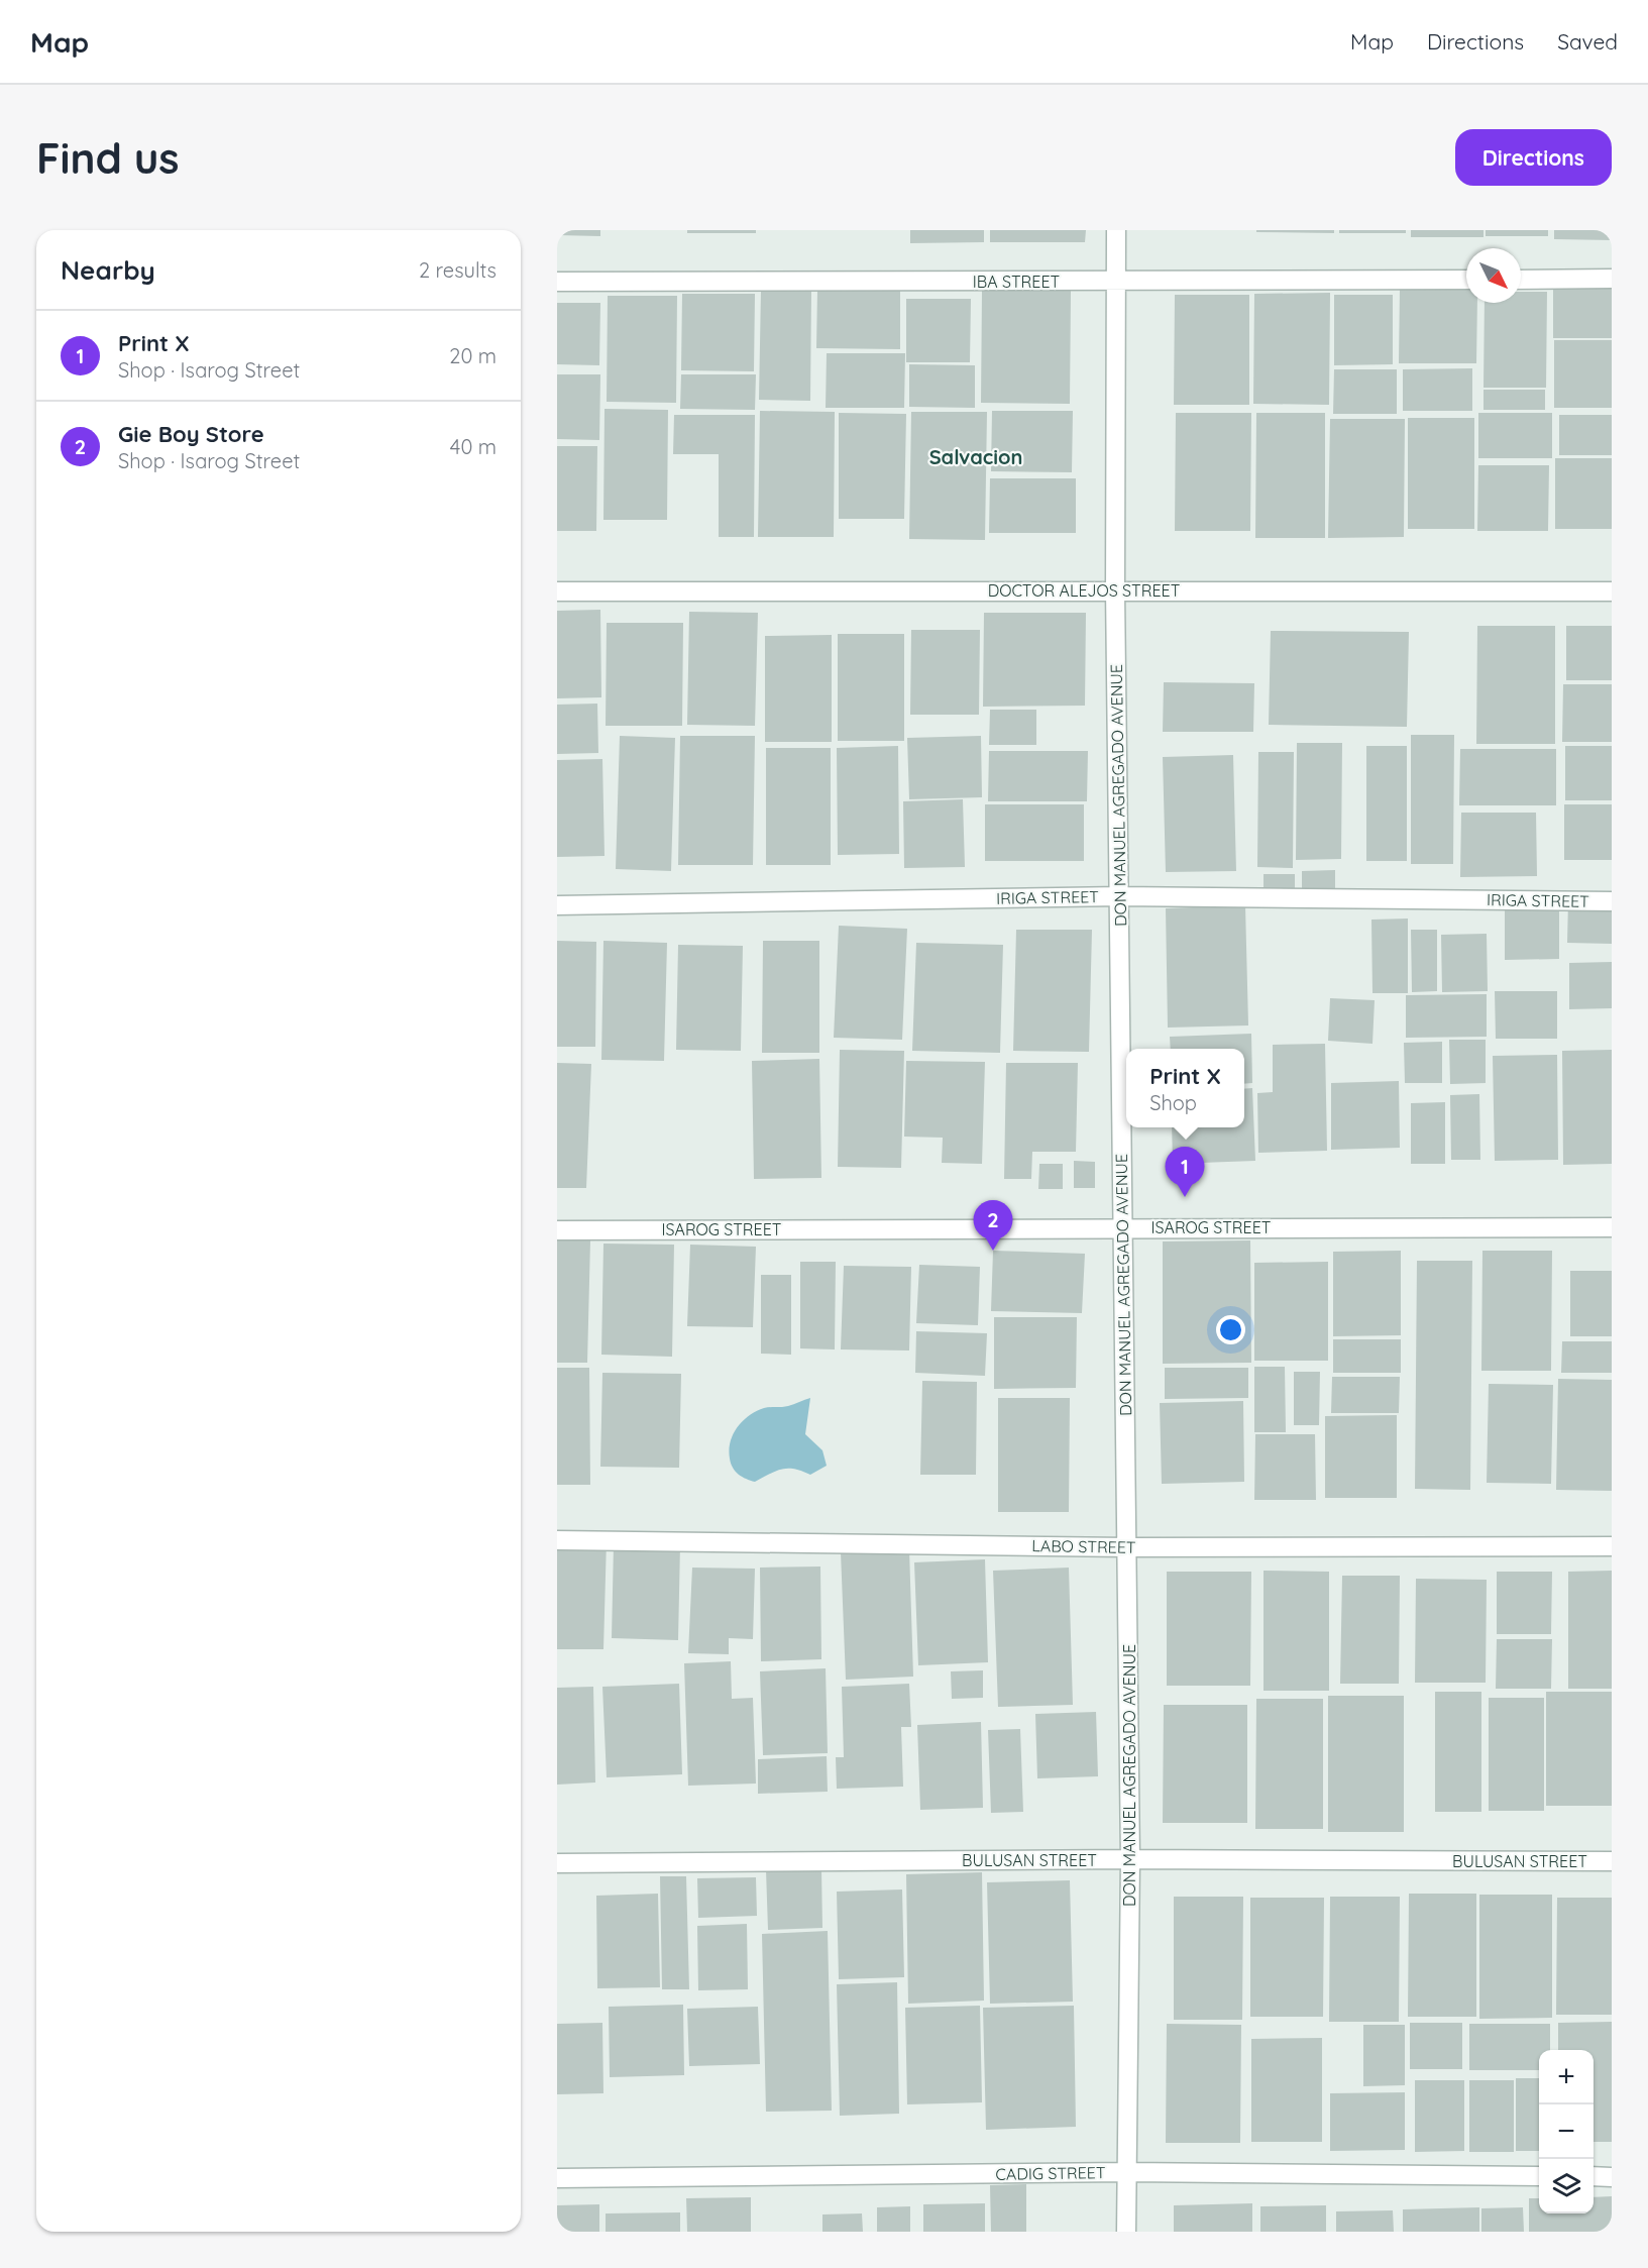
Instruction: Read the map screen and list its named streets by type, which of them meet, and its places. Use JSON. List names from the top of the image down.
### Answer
{
  "streets": {
    "street": [
      "IBA STREET",
      "DOCTOR ALEJOS STREET",
      "DON MANUEL AGREGADO AVENUE",
      "IRIGA STREET",
      "ISAROG STREET",
      "LABO STREET",
      "BULUSAN STREET",
      "CADIG STREET"
    ]
  },
  "crossings": [
    ["IBA STREET", "DON MANUEL AGREGADO AVENUE"],
    ["DOCTOR ALEJOS STREET", "DON MANUEL AGREGADO AVENUE"],
    ["DON MANUEL AGREGADO AVENUE", "IRIGA STREET"],
    ["DON MANUEL AGREGADO AVENUE", "ISAROG STREET"],
    ["DON MANUEL AGREGADO AVENUE", "LABO STREET"],
    ["DON MANUEL AGREGADO AVENUE", "BULUSAN STREET"],
    ["DON MANUEL AGREGADO AVENUE", "CADIG STREET"]
  ],
  "districts": ["Salvacion"],
  "north": "bottom right",
  "page": {
    "header": "Map",
    "nav": ["Map", "Directions", "Saved"],
    "buttons": "Directions",
    "title": "Find us",
    "heading": ["Nearby", "2 results"],
    "list": [
      {
        "mark": "1",
        "name": "Print X",
        "note": "Shop · Isarog Street",
        "value": "20 m"
      },
      {
        "mark": "2",
        "name": "Gie Boy Store",
        "note": "Shop · Isarog Street",
        "value": "40 m"
      }
    ],
    "popup": ["Print X", "Shop"],
    "pins": ["1", "2"],
    "map_buttons": ["+", "−"]
  }
}
